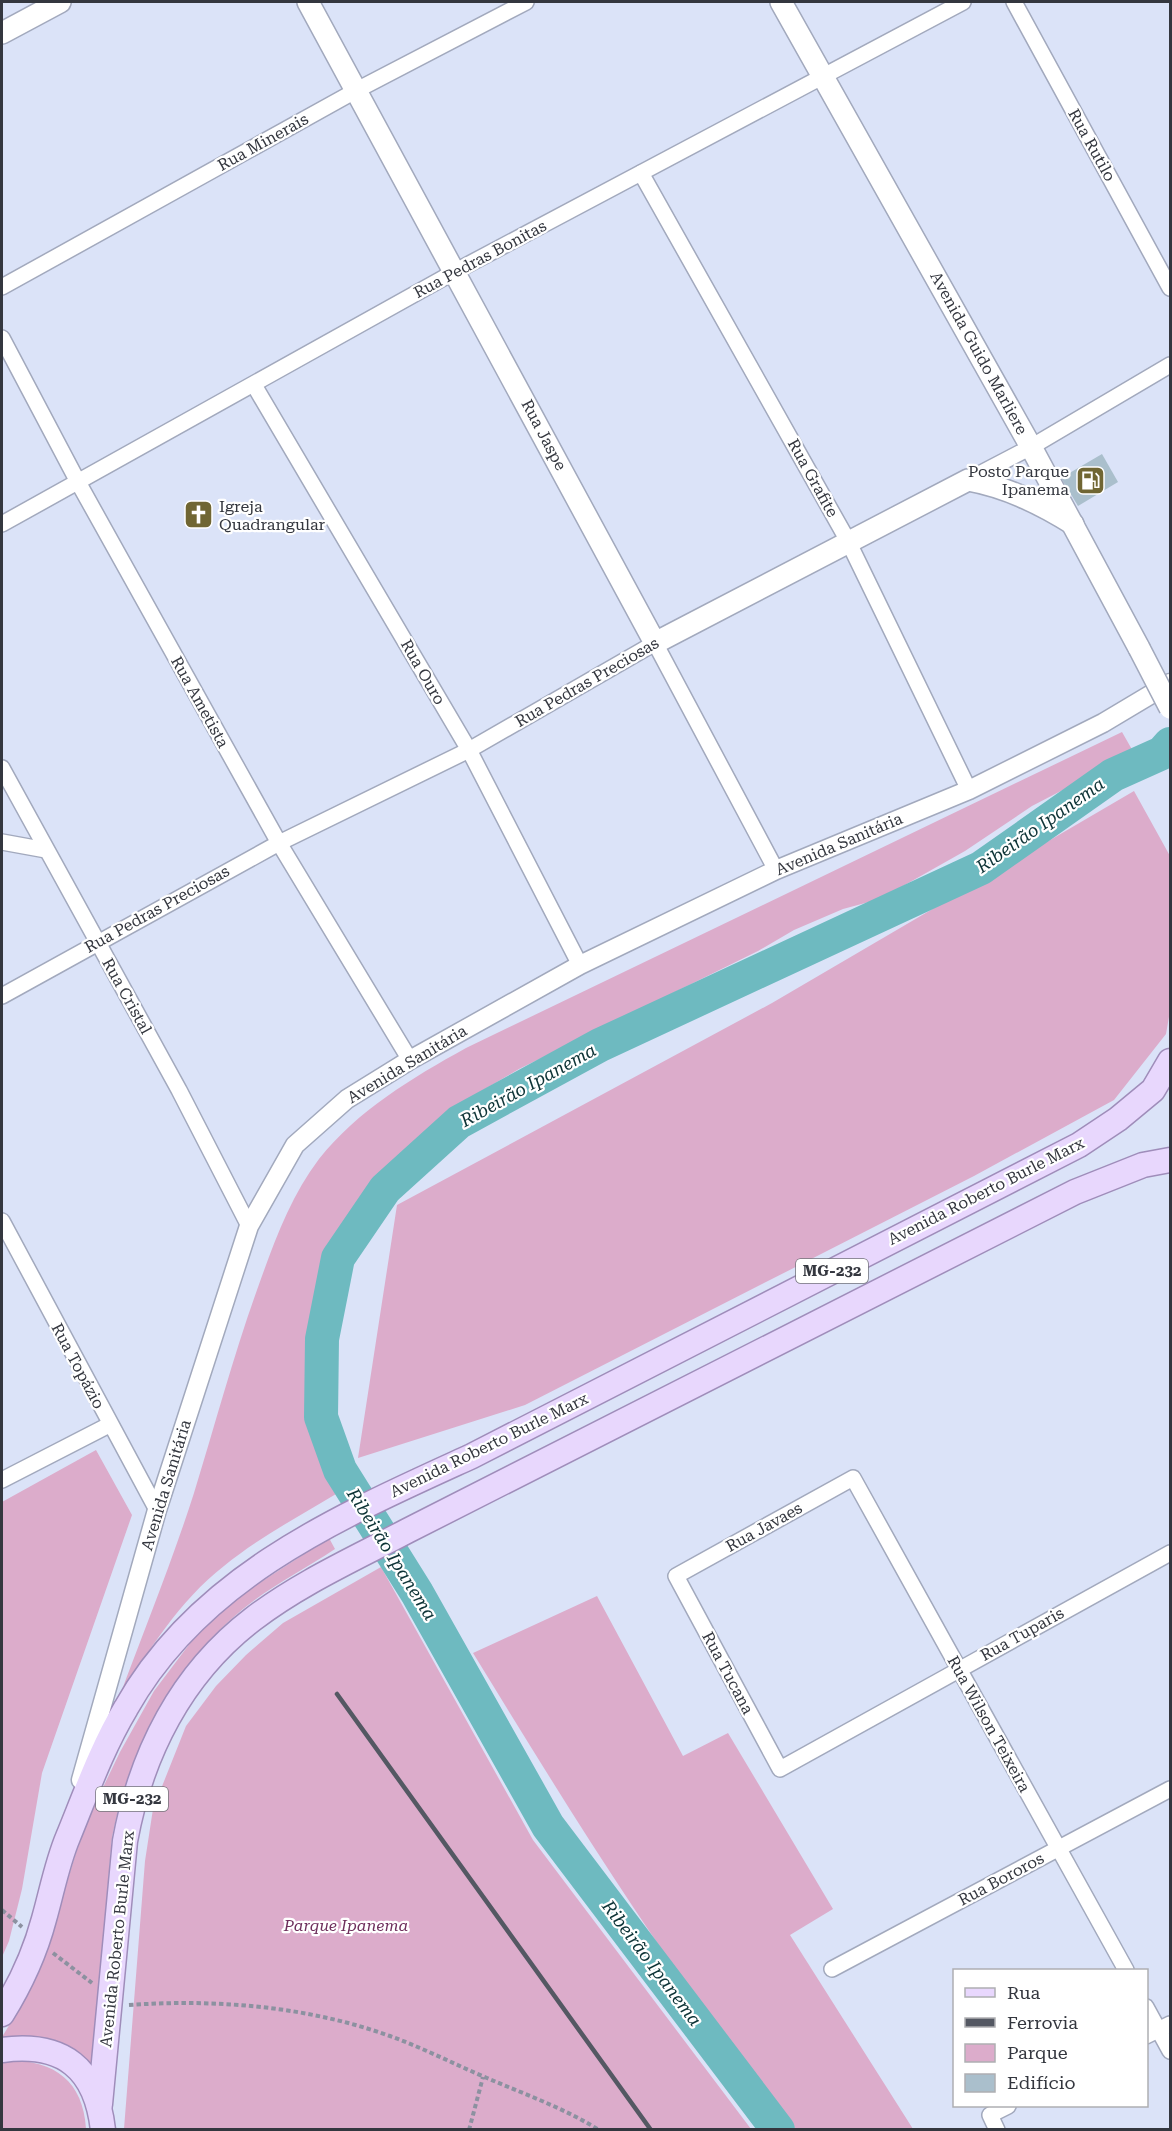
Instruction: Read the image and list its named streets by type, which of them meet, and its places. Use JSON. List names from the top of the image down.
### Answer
{
  "streets": {
    "main road": [
      "Avenida Guido Marliere",
      "Rua Jaspe",
      "Rua Pedras Preciosas",
      "Avenida Roberto Burle Marx",
      "MG-232"
    ],
    "street": [
      "Rua Minerais",
      "Rua Rutilo",
      "Rua Pedras Bonitas",
      "Rua Grafite",
      "Rua Ouro",
      "Rua Ametista",
      "Avenida Sanitária",
      "Rua Cristal",
      "Rua Topázio",
      "Rua Javaes",
      "Rua Tuparis",
      "Rua Tucana",
      "Rua Wilson Teixeira",
      "Rua Bororos"
    ]
  },
  "crossings": [
    ["Rua Minerais", "Rua Jaspe"],
    ["Rua Pedras Bonitas", "Avenida Guido Marliere"],
    ["Rua Pedras Bonitas", "Rua Jaspe"],
    ["Rua Pedras Bonitas", "Rua Grafite"],
    ["Rua Pedras Bonitas", "Rua Ouro"],
    ["Rua Pedras Bonitas", "Rua Ametista"],
    ["Avenida Guido Marliere", "Rua Pedras Preciosas"],
    ["Rua Jaspe", "Rua Pedras Preciosas"],
    ["Rua Jaspe", "Avenida Sanitária"],
    ["Rua Grafite", "Rua Pedras Preciosas"],
    ["Rua Grafite", "Avenida Sanitária"],
    ["Rua Ouro", "Rua Pedras Preciosas"],
    ["Rua Ouro", "Avenida Sanitária"],
    ["Rua Pedras Preciosas", "Rua Ametista"],
    ["Rua Pedras Preciosas", "Rua Cristal"],
    ["Rua Ametista", "Avenida Sanitária"],
    ["Avenida Sanitária", "Rua Cristal"],
    ["Avenida Sanitária", "Avenida Roberto Burle Marx"],
    ["Avenida Sanitária", "Rua Topázio"],
    ["Avenida Roberto Burle Marx", "MG-232"],
    ["Rua Javaes", "Rua Tucana"],
    ["Rua Javaes", "Rua Wilson Teixeira"],
    ["Rua Tuparis", "Rua Tucana"],
    ["Rua Tuparis", "Rua Wilson Teixeira"],
    ["Rua Wilson Teixeira", "Rua Bororos"]
  ],
  "water": ["Ribeirão Ipanema"],
  "parks": ["Parque Ipanema"],
  "places": {
    "fuel station": ["Posto Parque Ipanema"],
    "church": ["Igreja Quadrangular"]
  },
  "legend": [
    "Rua",
    "Ferrovia",
    "Parque",
    "Edifício"
  ]
}
